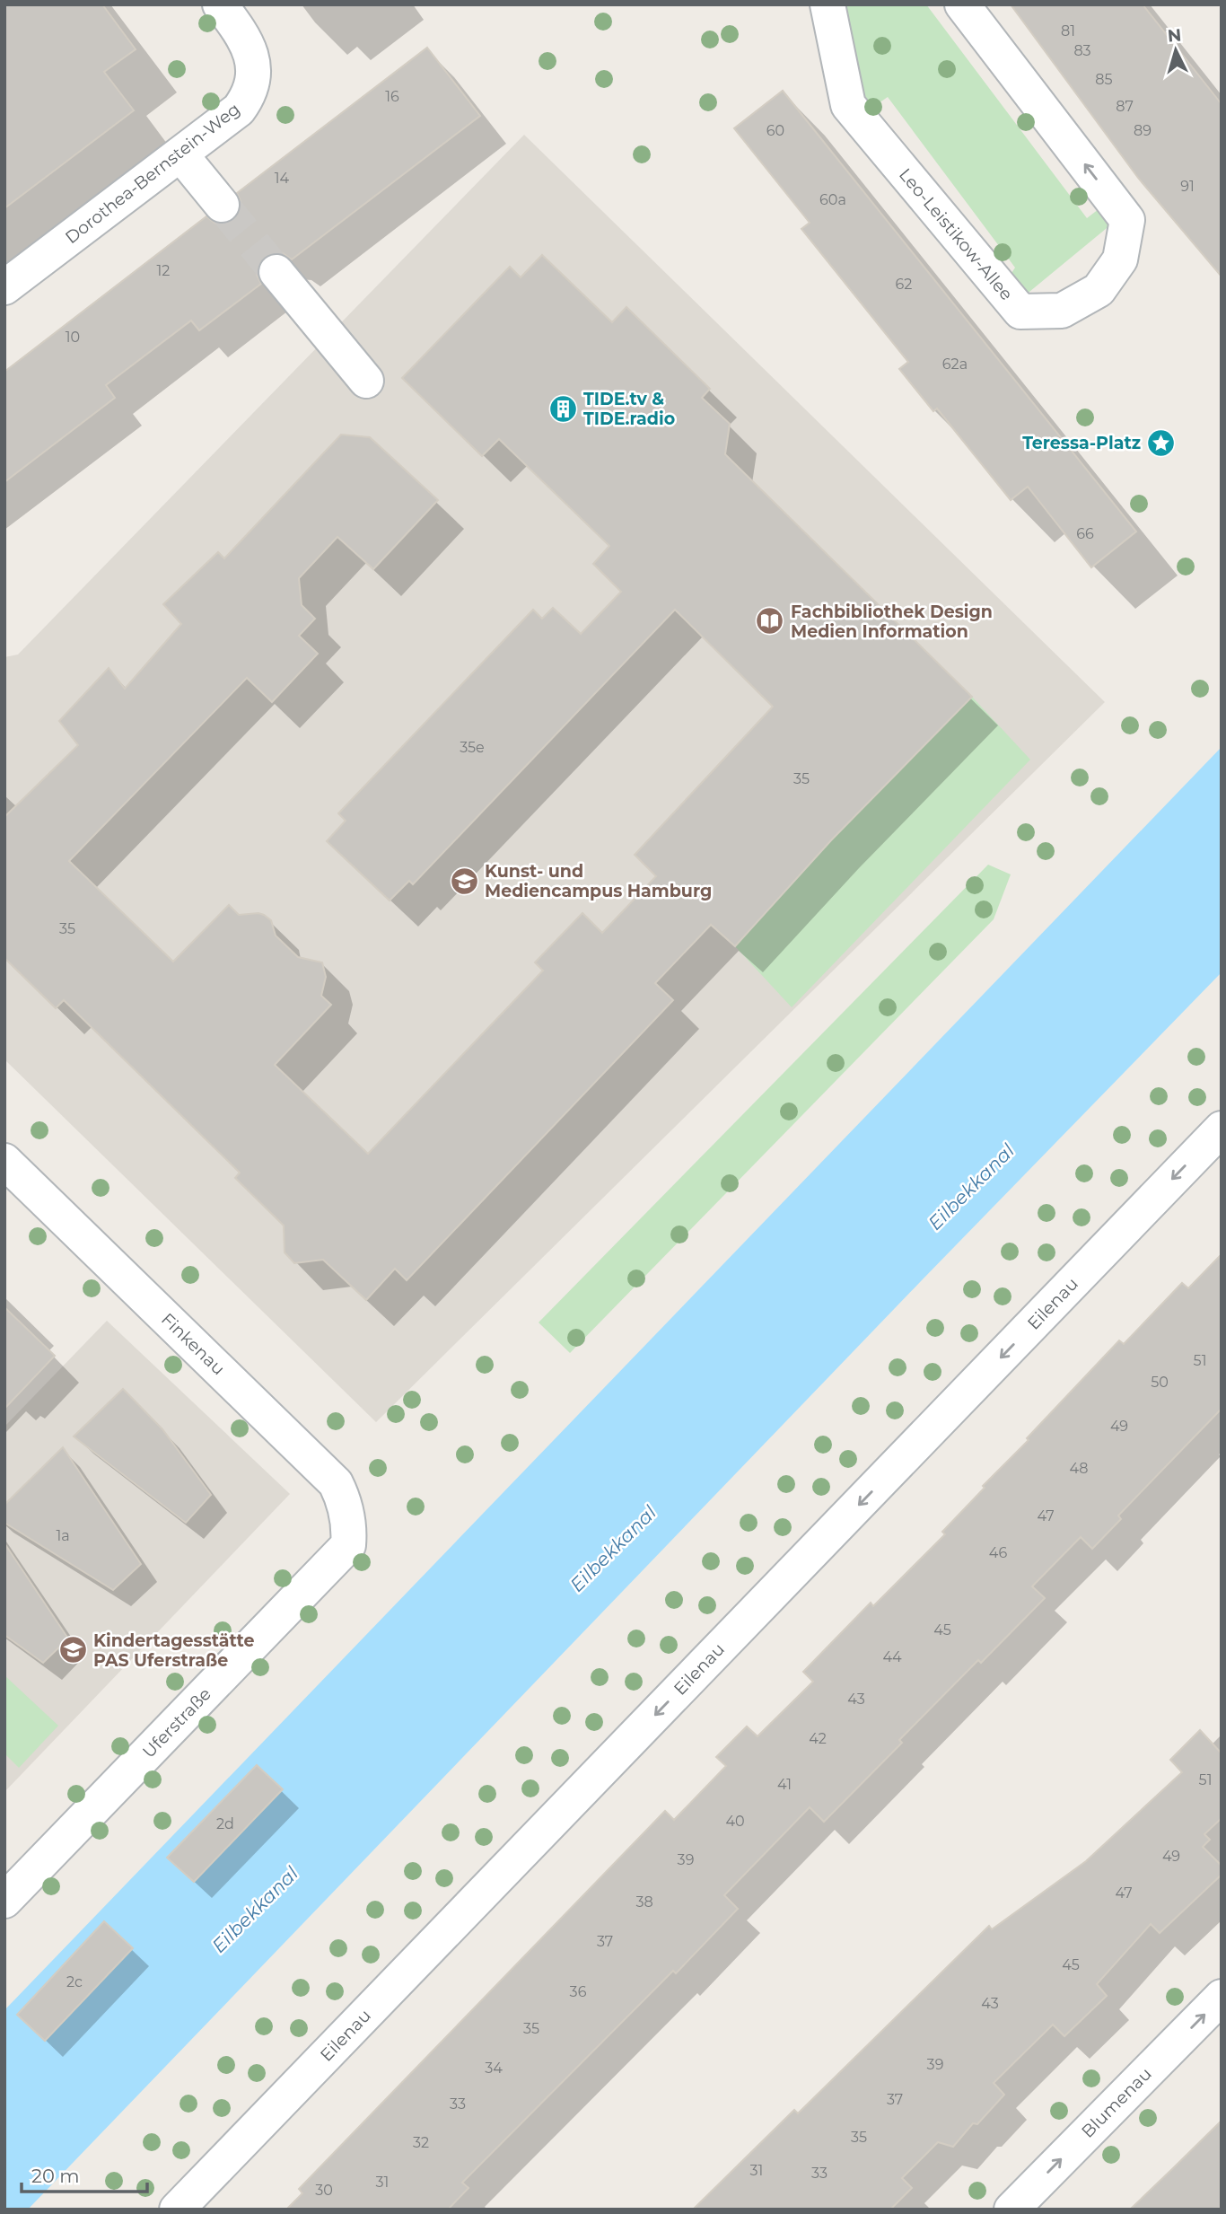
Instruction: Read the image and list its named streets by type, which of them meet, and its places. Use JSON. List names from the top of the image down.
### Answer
{
  "streets": {
    "street": [
      "Dorothea-Bernstein-Weg",
      "Leo-Leistikow-Allee",
      "Eilenau",
      "Finkenau",
      "Uferstraße",
      "Blumenau"
    ]
  },
  "crossings": [
    ["Finkenau", "Uferstraße"]
  ],
  "one_way": ["Eilenau", "Blumenau"],
  "water": ["Eilbekkanal"],
  "places": {
    "building": ["TIDE.tv & TIDE.radio"],
    "place": ["Teressa-Platz"],
    "library": ["Fachbibliothek Design Medien Information"],
    "school or university": ["Kunst- und Mediencampus Hamburg", "Kindertagesstätte PAS Uferstraße"]
  },
  "house_numbers": [
    "81",
    "83",
    "85",
    "16",
    "87",
    "60",
    "89",
    "14",
    "91",
    "60a",
    "12",
    "62",
    "10",
    "62a",
    "66",
    "35e",
    "35",
    "35",
    "51",
    "50",
    "49",
    "48",
    "47",
    "1a",
    "46",
    "45",
    "44",
    "43",
    "42",
    "51",
    "41",
    "40",
    "2d",
    "49",
    "39",
    "47",
    "38",
    "37",
    "45",
    "2c",
    "36",
    "43",
    "35",
    "39",
    "34",
    "37",
    "33",
    "35",
    "32",
    "31",
    "33",
    "31",
    "30"
  ],
  "scale_bar": "20 m",
  "north": "top"
}
